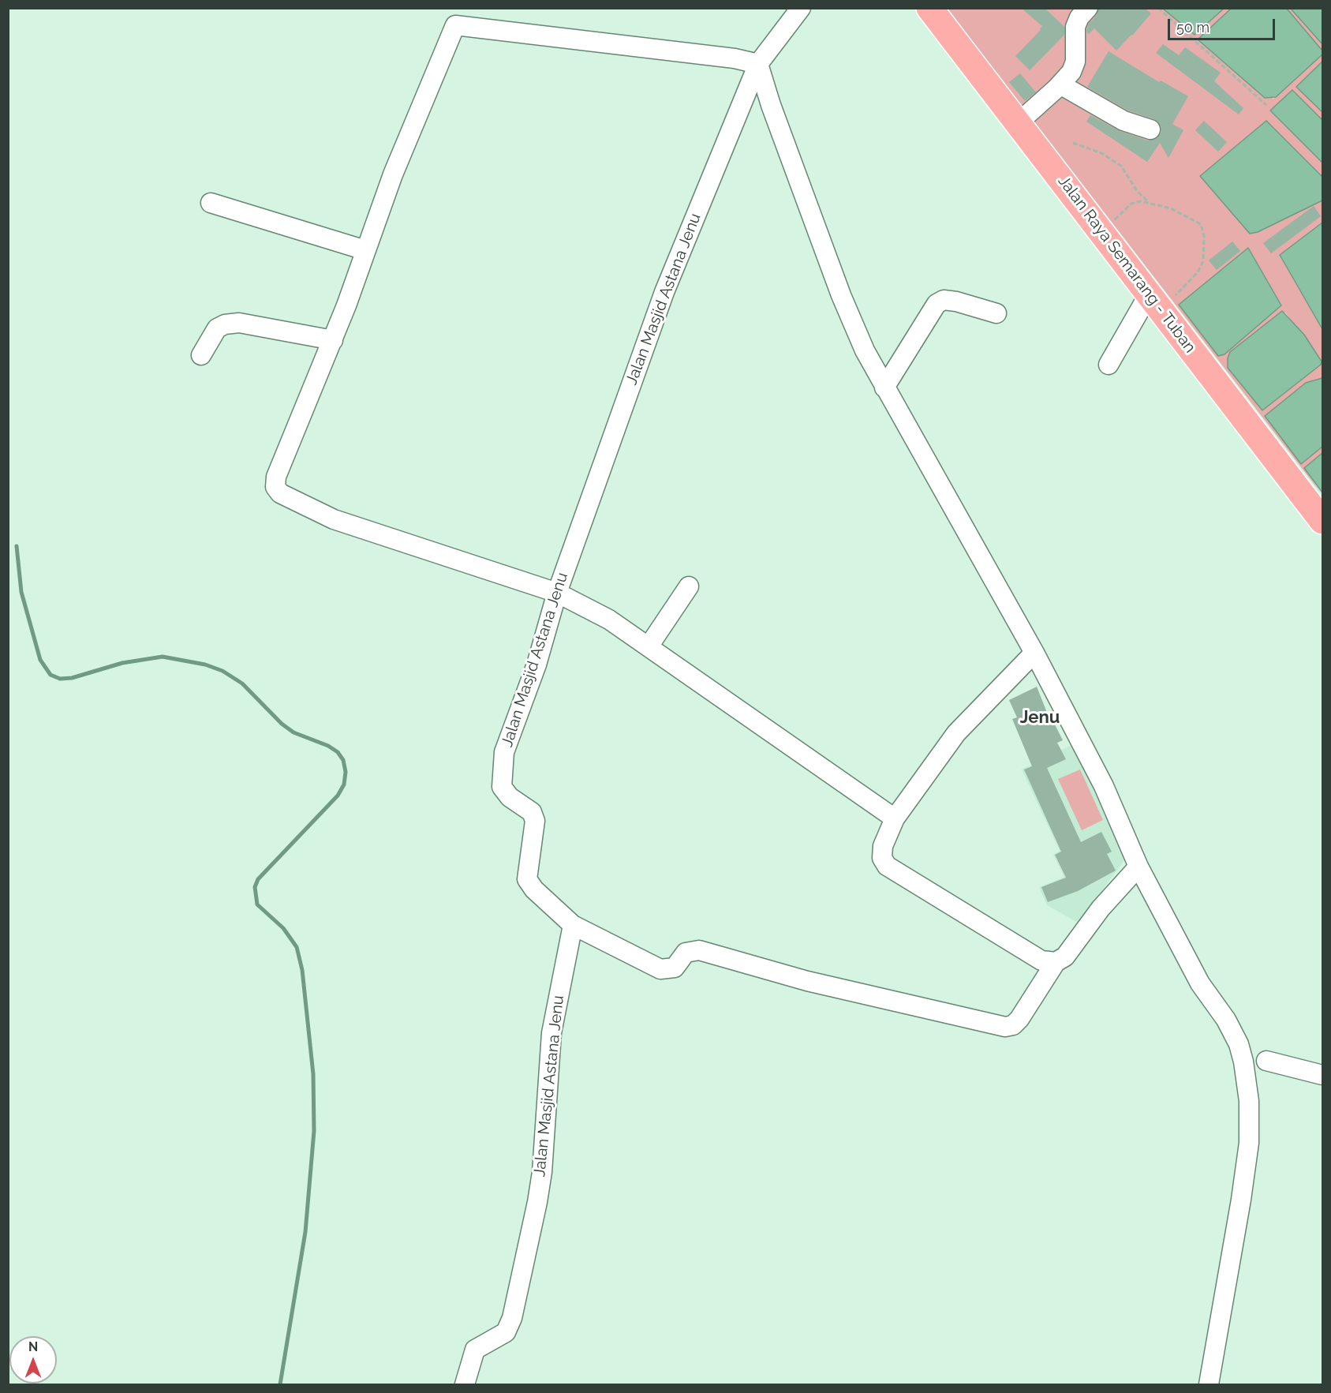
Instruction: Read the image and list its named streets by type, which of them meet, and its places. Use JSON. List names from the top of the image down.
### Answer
{
  "streets": {
    "highway": ["Jalan Raya Semarang - Tuban"],
    "street": ["Jalan Masjid Astana Jenu"]
  },
  "districts": ["Jenu"],
  "scale_bar": "50 m",
  "north": "top"
}
